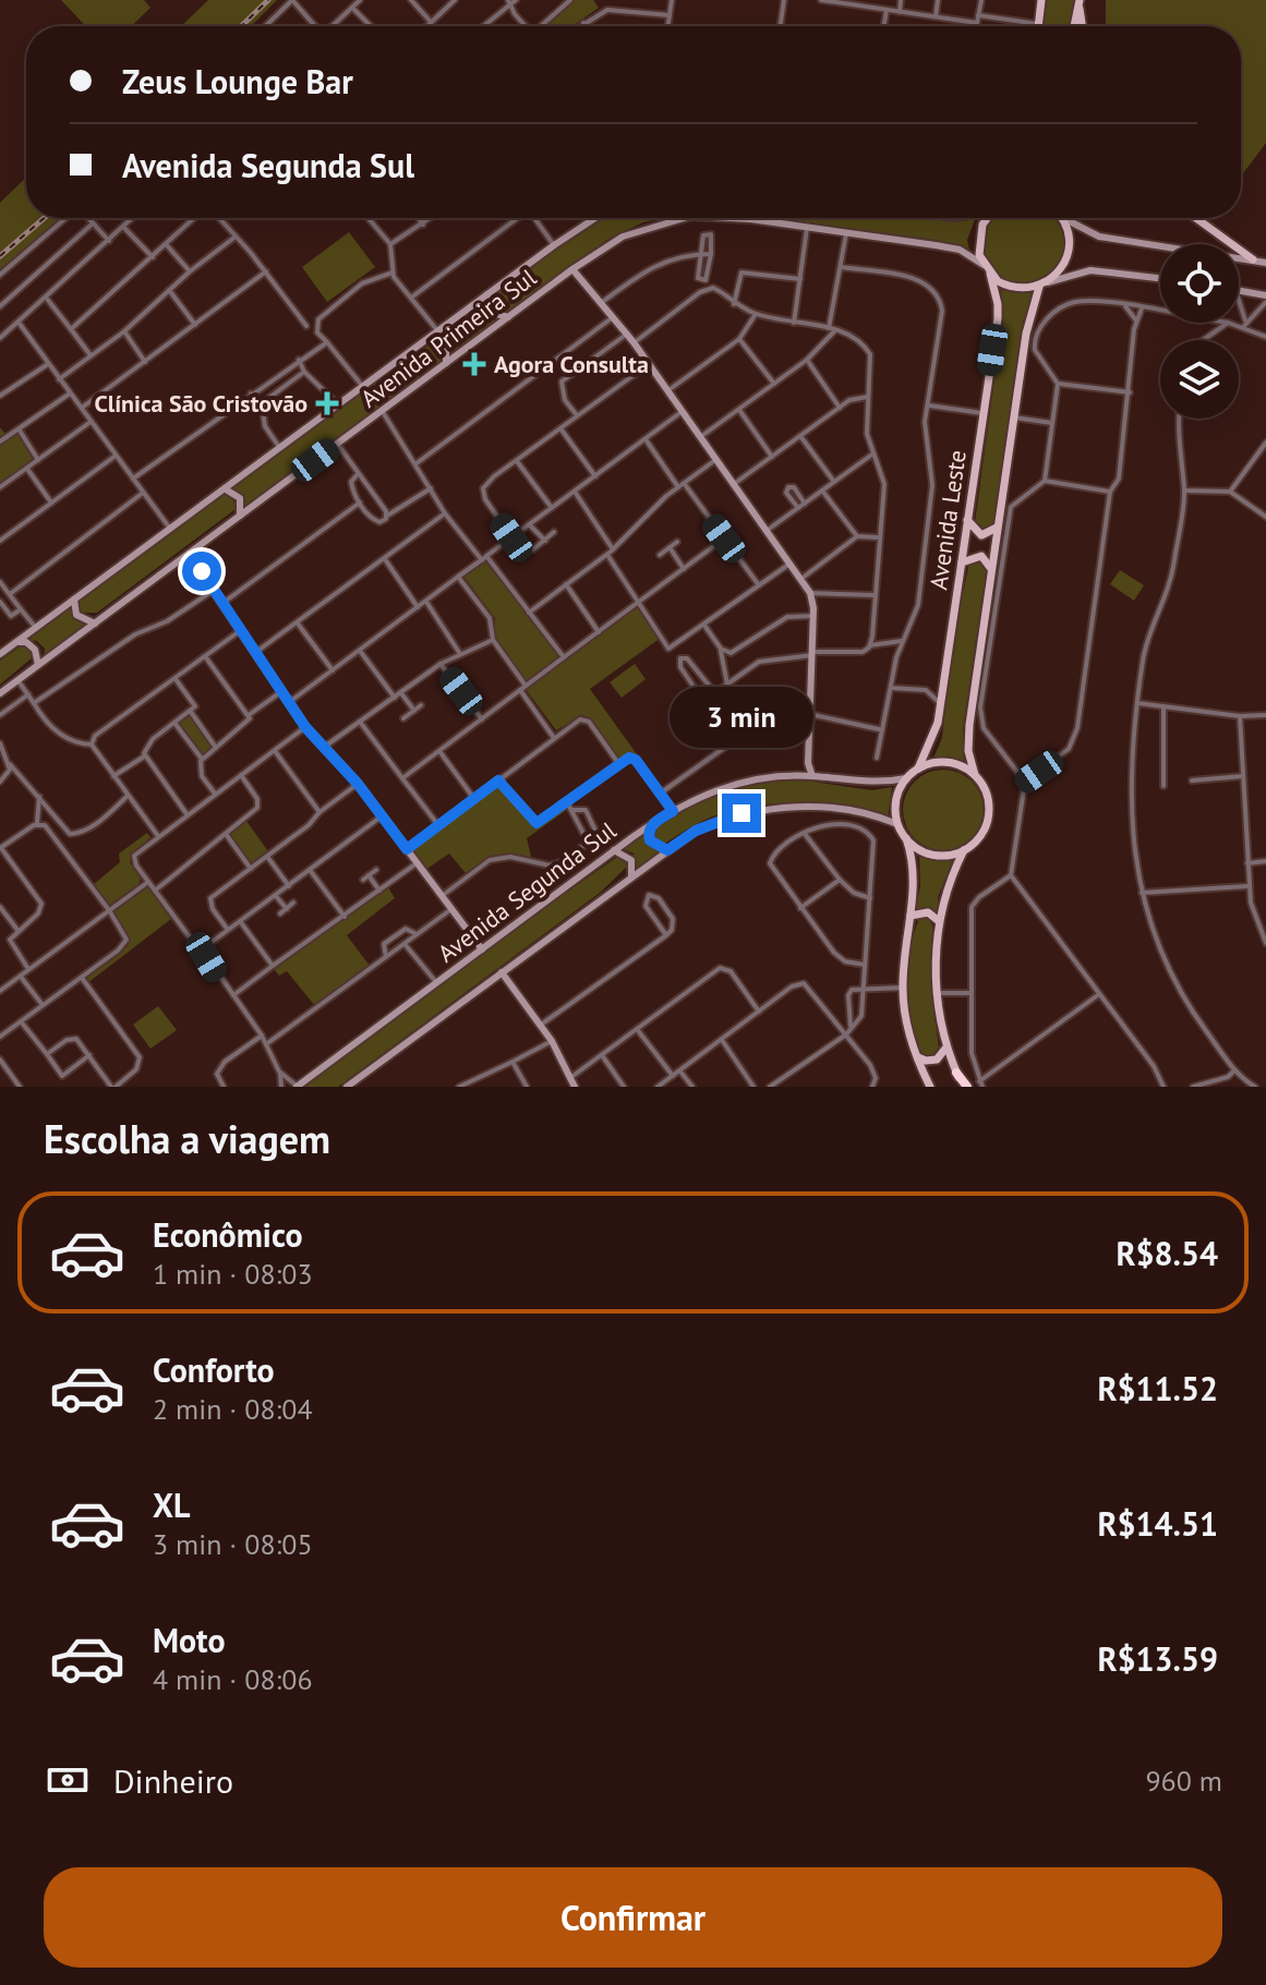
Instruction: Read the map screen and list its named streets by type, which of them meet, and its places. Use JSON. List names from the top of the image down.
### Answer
{
  "streets": {
    "main road": ["Avenida Primeira Sul", "Avenida Leste", "Avenida Segunda Sul"]
  },
  "crossings": [
    ["Avenida Leste", "Avenida Segunda Sul"]
  ],
  "places": {
    "health": ["Agora Consulta", "Clínica São Cristovão"]
  },
  "page": {
    "banner": ["Zeus Lounge Bar", "Avenida Segunda Sul"],
    "bubble": "3 min",
    "heading": "Escolha a viagem",
    "list": [
      {
        "name": "Econômico",
        "note": "1 min · 08:03",
        "value": "R$8.54"
      },
      {
        "name": "Conforto",
        "note": "2 min · 08:04",
        "value": "R$11.52"
      },
      {
        "name": "XL",
        "note": "3 min · 08:05",
        "value": "R$14.51"
      },
      {
        "name": "Moto",
        "note": "4 min · 08:06",
        "value": "R$13.59"
      }
    ],
    "pay": ["Dinheiro", "960 m"],
    "buttons": "Confirmar"
  }
}
